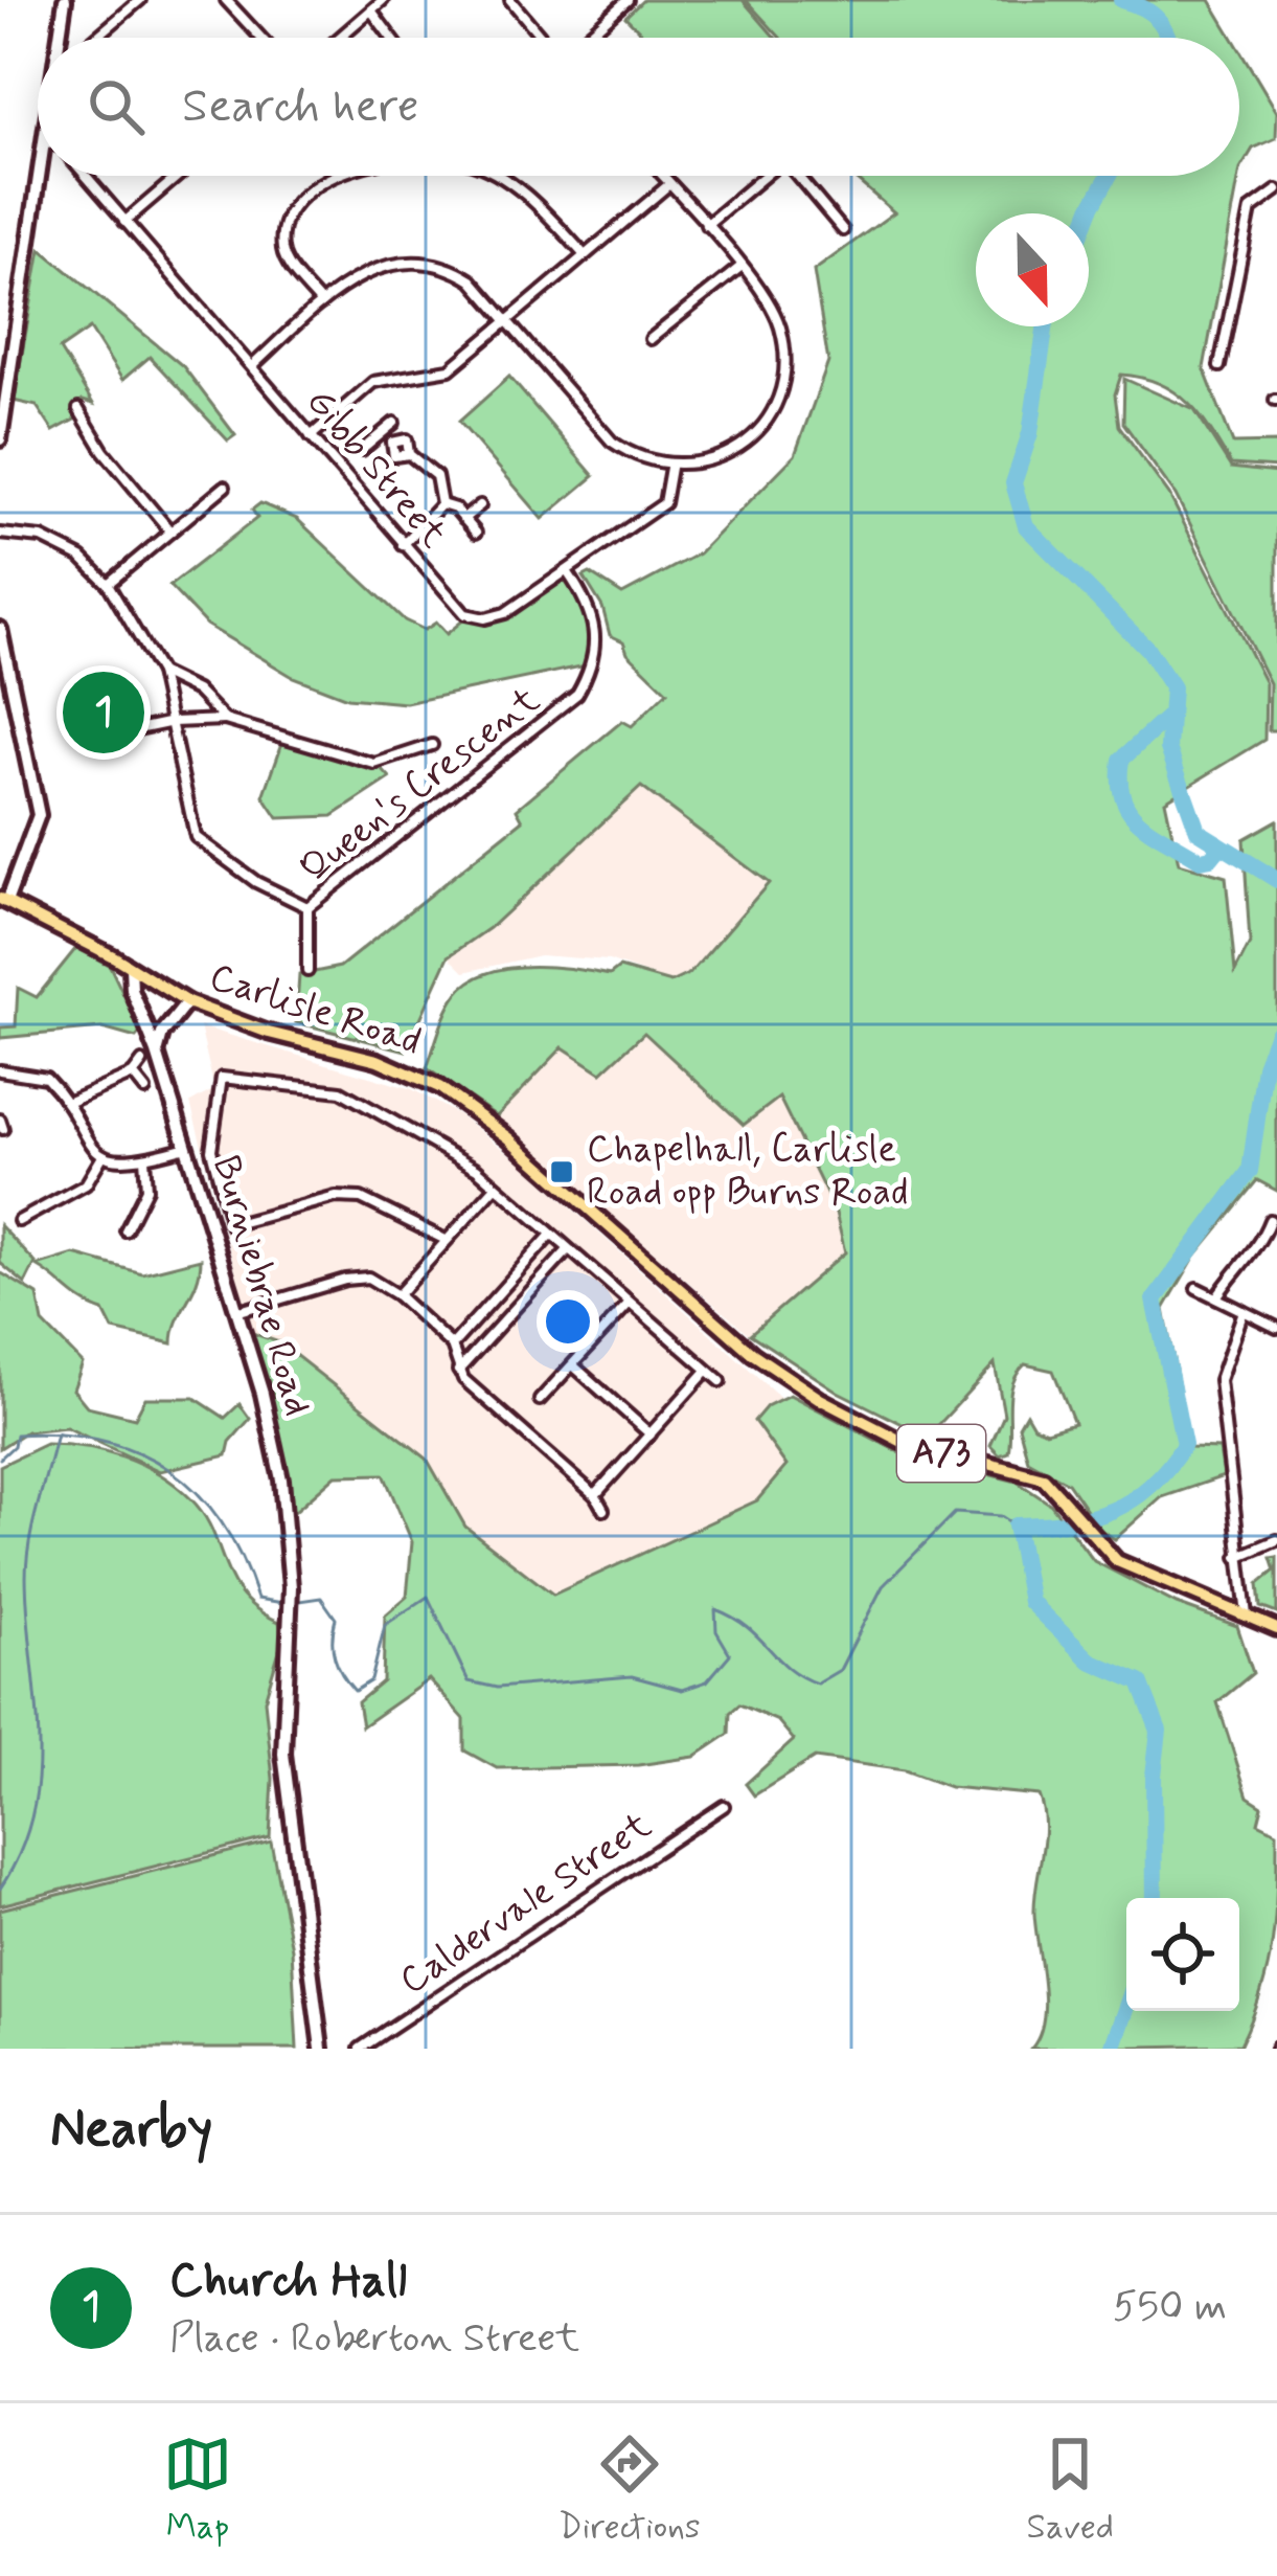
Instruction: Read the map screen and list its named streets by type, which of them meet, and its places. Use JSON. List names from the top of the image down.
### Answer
{
  "streets": {
    "main road": ["Carlisle Road", "A73"],
    "street": [
      "Gibb Street",
      "Queen's Crescent",
      "Burniebrae Road",
      "Caldervale Street"
    ]
  },
  "crossings": [
    ["Gibb Street", "Queen's Crescent"],
    ["Carlisle Road", "Burniebrae Road"]
  ],
  "places": {
    "transit": ["Chapelhall, Carlisle Road opp Burns Road"]
  },
  "north": "bottom",
  "page": {
    "search": "Search here",
    "pins": "1",
    "heading": "Nearby",
    "list": [
      {
        "mark": "1",
        "name": "Church Hall",
        "note": "Place · Roberton Street",
        "value": "550 m"
      }
    ],
    "nav": ["Map", "Directions", "Saved"]
  }
}
